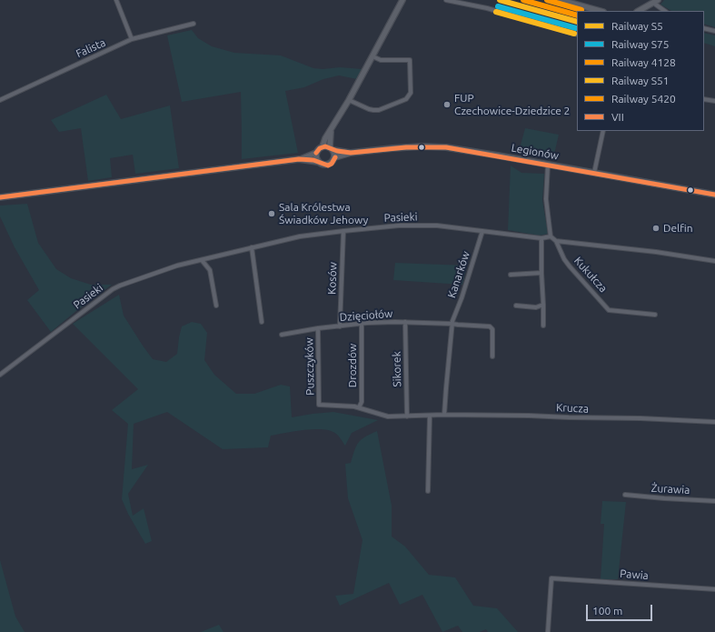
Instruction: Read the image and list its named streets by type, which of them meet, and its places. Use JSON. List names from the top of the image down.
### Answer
{
  "streets": {
    "street": [
      "Falista",
      "Legionów",
      "Pasieki",
      "Kanarków",
      "Kukułcza",
      "Kosów",
      "Dzięciołów",
      "Drozdów",
      "Puszczyków",
      "Sikorek",
      "Krucza",
      "Żurawia",
      "Pawia"
    ]
  },
  "crossings": [
    ["Pasieki", "Kanarków"],
    ["Pasieki", "Kukułcza"],
    ["Pasieki", "Kosów"],
    ["Kanarków", "Dzięciołów"],
    ["Kanarków", "Krucza"],
    ["Kosów", "Dzięciołów"],
    ["Dzięciołów", "Drozdów"],
    ["Dzięciołów", "Puszczyków"],
    ["Dzięciołów", "Sikorek"],
    ["Drozdów", "Krucza"],
    ["Puszczyków", "Krucza"],
    ["Sikorek", "Krucza"]
  ],
  "places": ["FUP Czechowice-Dziedzice 2", "Sala Królestwa Świadków Jehowy", "Delfin"],
  "lines": [
    "rail line S5",
    "rail line 4128",
    "rail line 5420",
    "rail line S75",
    "rail line S51",
    "transit line VII"
  ],
  "legend": [
    "Railway S5",
    "Railway S75",
    "Railway 4128",
    "Railway S51",
    "Railway 5420",
    "VII"
  ],
  "scale_bar": "100 m"
}
